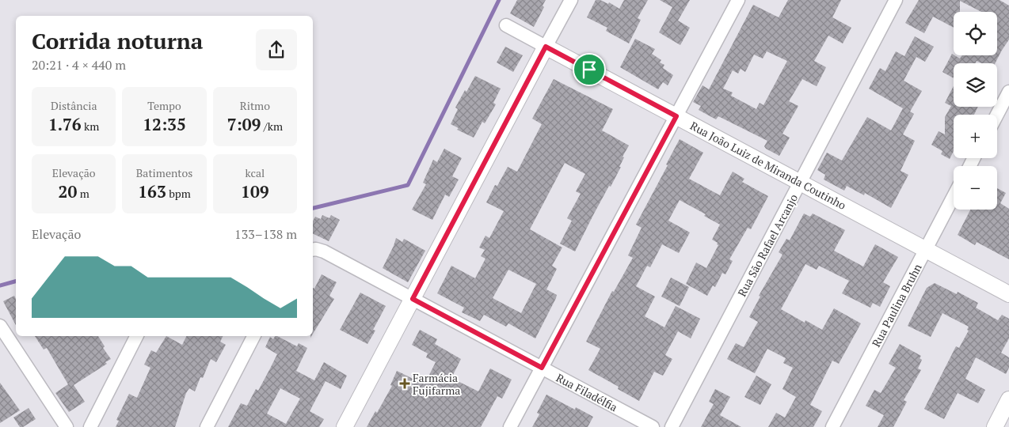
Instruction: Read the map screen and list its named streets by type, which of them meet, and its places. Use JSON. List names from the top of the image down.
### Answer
{
  "streets": {
    "street": [
      "Rua João Luiz de Miranda Coutinho",
      "Rua São Rafael Arcanjo",
      "Rua Paulina Bruhn",
      "Rua Filadélfia"
    ]
  },
  "crossings": [
    ["Rua João Luiz de Miranda Coutinho", "Rua São Rafael Arcanjo"],
    ["Rua João Luiz de Miranda Coutinho", "Rua Paulina Bruhn"]
  ],
  "places": {
    "health": ["Farmácia Fujifarma"]
  },
  "page": {
    "map_buttons": ["+", "−"],
    "heading": ["Corrida noturna", "20:21 · 4 × 440 m"],
    "stats": [
      ["Distância", "1.76 km"],
      ["Tempo", "12:35"],
      ["Ritmo", "7:09 /km"],
      ["Elevação", "20 m"],
      ["Batimentos", "163 bpm"],
      ["kcal", "109"]
    ],
    "chart": ["Elevação", "133–138 m"]
  }
}
